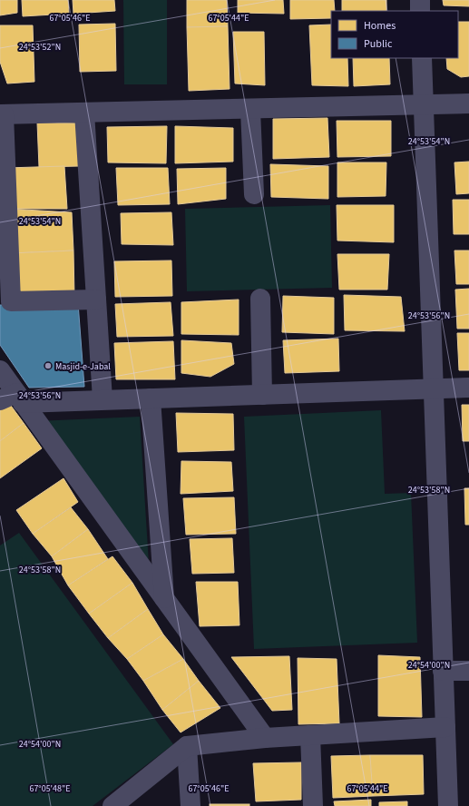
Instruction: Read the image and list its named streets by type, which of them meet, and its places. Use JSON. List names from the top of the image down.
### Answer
{
  "places": ["Masjid-e-Jabal"],
  "legend": ["Homes", "Public"],
  "coordinates": [
    "67°05'46\"E",
    "67°05'44\"E",
    "24°53'52\"N",
    "24°53'54\"N",
    "24°53'56\"N",
    "24°53'58\"N",
    "24°54'00\"N",
    "67°05'48\"E"
  ]
}
